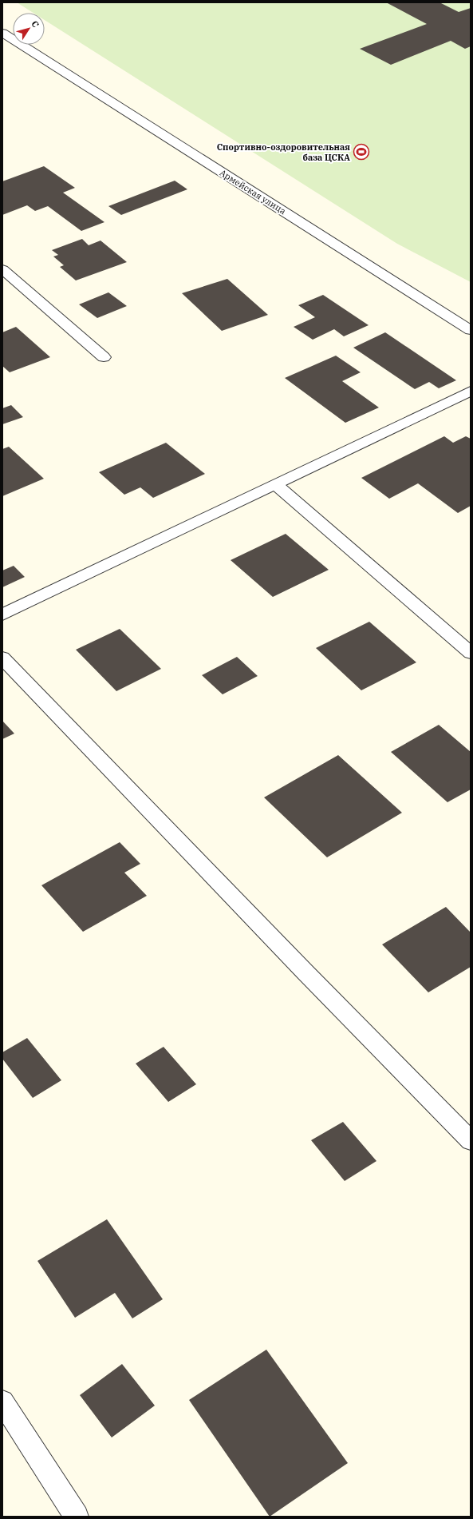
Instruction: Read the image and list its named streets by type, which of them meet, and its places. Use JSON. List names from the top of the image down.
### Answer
{
  "streets": {
    "street": ["Армейская улица"]
  },
  "places": {
    "sports": ["Спортивно-оздоровительная база ЦСКА"]
  },
  "north": "top right"
}
